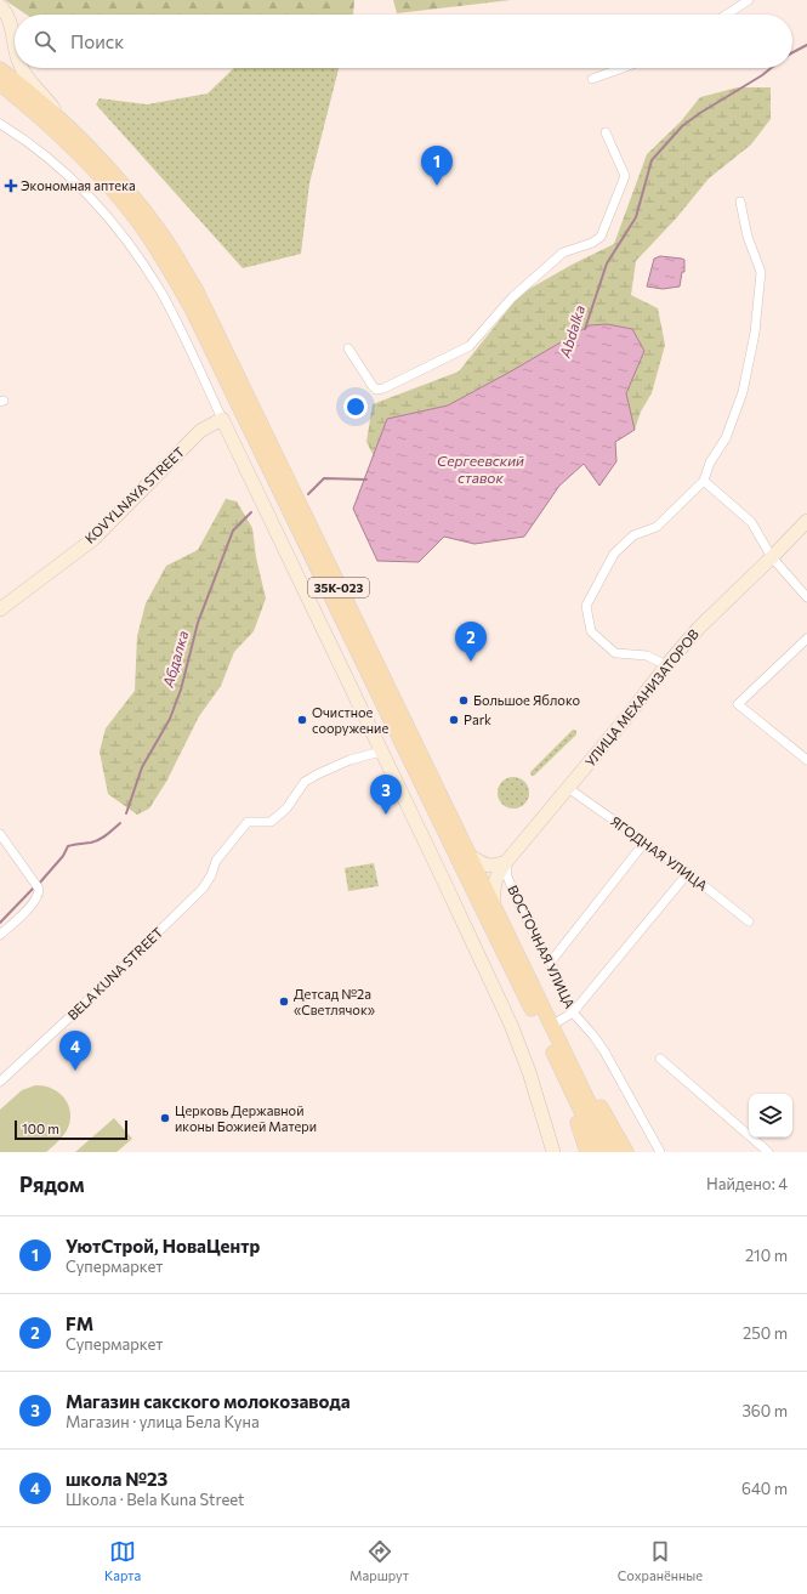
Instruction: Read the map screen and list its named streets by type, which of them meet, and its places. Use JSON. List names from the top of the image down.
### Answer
{
  "streets": {
    "main road": ["35К-023"],
    "street": [
      "KOVYLNAYA STREET",
      "УЛИЦА МЕХАНИЗАТОРОВ",
      "ЯГОДНАЯ УЛИЦА",
      "ВОСТОЧНАЯ УЛИЦА"
    ]
  },
  "crossings": [
    ["35К-023", "УЛИЦА МЕХАНИЗАТОРОВ"],
    ["УЛИЦА МЕХАНИЗАТОРОВ", "ЯГОДНАЯ УЛИЦА"],
    ["УЛИЦА МЕХАНИЗАТОРОВ", "ВОСТОЧНАЯ УЛИЦА"]
  ],
  "water": ["Abdalka", "Сергеевский ставок", "Абдалка"],
  "places": {
    "health": ["Экономная аптека"],
    "other": [
      "Большое Яблоко",
      "Очистное сооружение",
      "Park",
      "Детсад №2а «Светлячок»",
      "Церковь Державной иконы Божией Матери"
    ]
  },
  "scale_bar": "100 m",
  "page": {
    "search": "Поиск",
    "pins": [
      "1",
      "2",
      "3",
      "4"
    ],
    "scale": "100 m",
    "heading": ["Рядом", "Найдено: 4"],
    "list": [
      {
        "mark": "1",
        "name": "УютСтрой, НоваЦентр",
        "note": "Супермаркет",
        "value": "210 m"
      },
      {
        "mark": "2",
        "name": "FM",
        "note": "Супермаркет",
        "value": "250 m"
      },
      {
        "mark": "3",
        "name": "Магазин сакского молокозавода",
        "note": "Магазин · улица Бела Куна",
        "value": "360 m"
      },
      {
        "mark": "4",
        "name": "школа №23",
        "note": "Школа · Bela Kuna Street",
        "value": "640 m"
      }
    ],
    "nav": ["Карта", "Маршрут", "Сохранённые"]
  }
}
